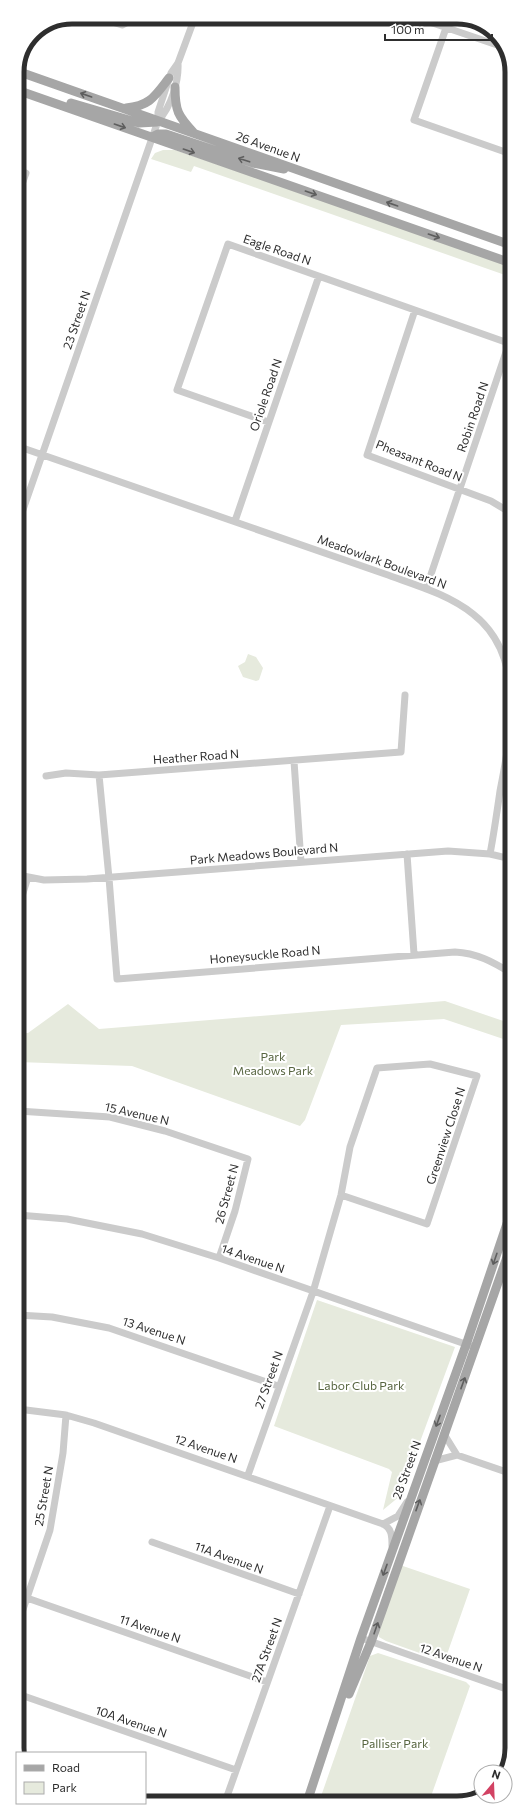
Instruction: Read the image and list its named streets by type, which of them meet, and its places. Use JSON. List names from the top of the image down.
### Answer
{
  "streets": {
    "main road": ["26 Avenue N", "28 Street N"],
    "street": [
      "Eagle Road N",
      "23 Street N",
      "Oriole Road N",
      "Robin Road N",
      "Pheasant Road N",
      "Meadowlark Boulevard N",
      "Heather Road N",
      "Park Meadows Boulevard N",
      "Honeysuckle Road N",
      "15 Avenue N",
      "Greenview Close N",
      "26 Street N",
      "14 Avenue N",
      "13 Avenue N",
      "27 Street N",
      "12 Avenue N",
      "25 Street N",
      "11A Avenue N",
      "11 Avenue N",
      "27A Street N",
      "10A Avenue N"
    ]
  },
  "crossings": [
    ["26 Avenue N", "23 Street N"],
    ["Eagle Road N", "Oriole Road N"],
    ["Eagle Road N", "Pheasant Road N"],
    ["23 Street N", "Meadowlark Boulevard N"],
    ["Oriole Road N", "Meadowlark Boulevard N"],
    ["Robin Road N", "Pheasant Road N"],
    ["Robin Road N", "Meadowlark Boulevard N"],
    ["Meadowlark Boulevard N", "Park Meadows Boulevard N"],
    ["Park Meadows Boulevard N", "Honeysuckle Road N"],
    ["15 Avenue N", "26 Street N"],
    ["Greenview Close N", "14 Avenue N"],
    ["Greenview Close N", "27 Street N"],
    ["26 Street N", "14 Avenue N"],
    ["14 Avenue N", "27 Street N"],
    ["14 Avenue N", "28 Street N"],
    ["13 Avenue N", "27 Street N"],
    ["27 Street N", "12 Avenue N"],
    ["12 Avenue N", "28 Street N"],
    ["12 Avenue N", "25 Street N"],
    ["12 Avenue N", "27A Street N"],
    ["25 Street N", "11 Avenue N"],
    ["11A Avenue N", "27A Street N"],
    ["11 Avenue N", "27A Street N"],
    ["27A Street N", "10A Avenue N"]
  ],
  "parks": ["Park Meadows Park", "Labor Club Park", "Palliser Park"],
  "legend": ["Road", "Park"],
  "scale_bar": "100 m",
  "north": "top"
}
